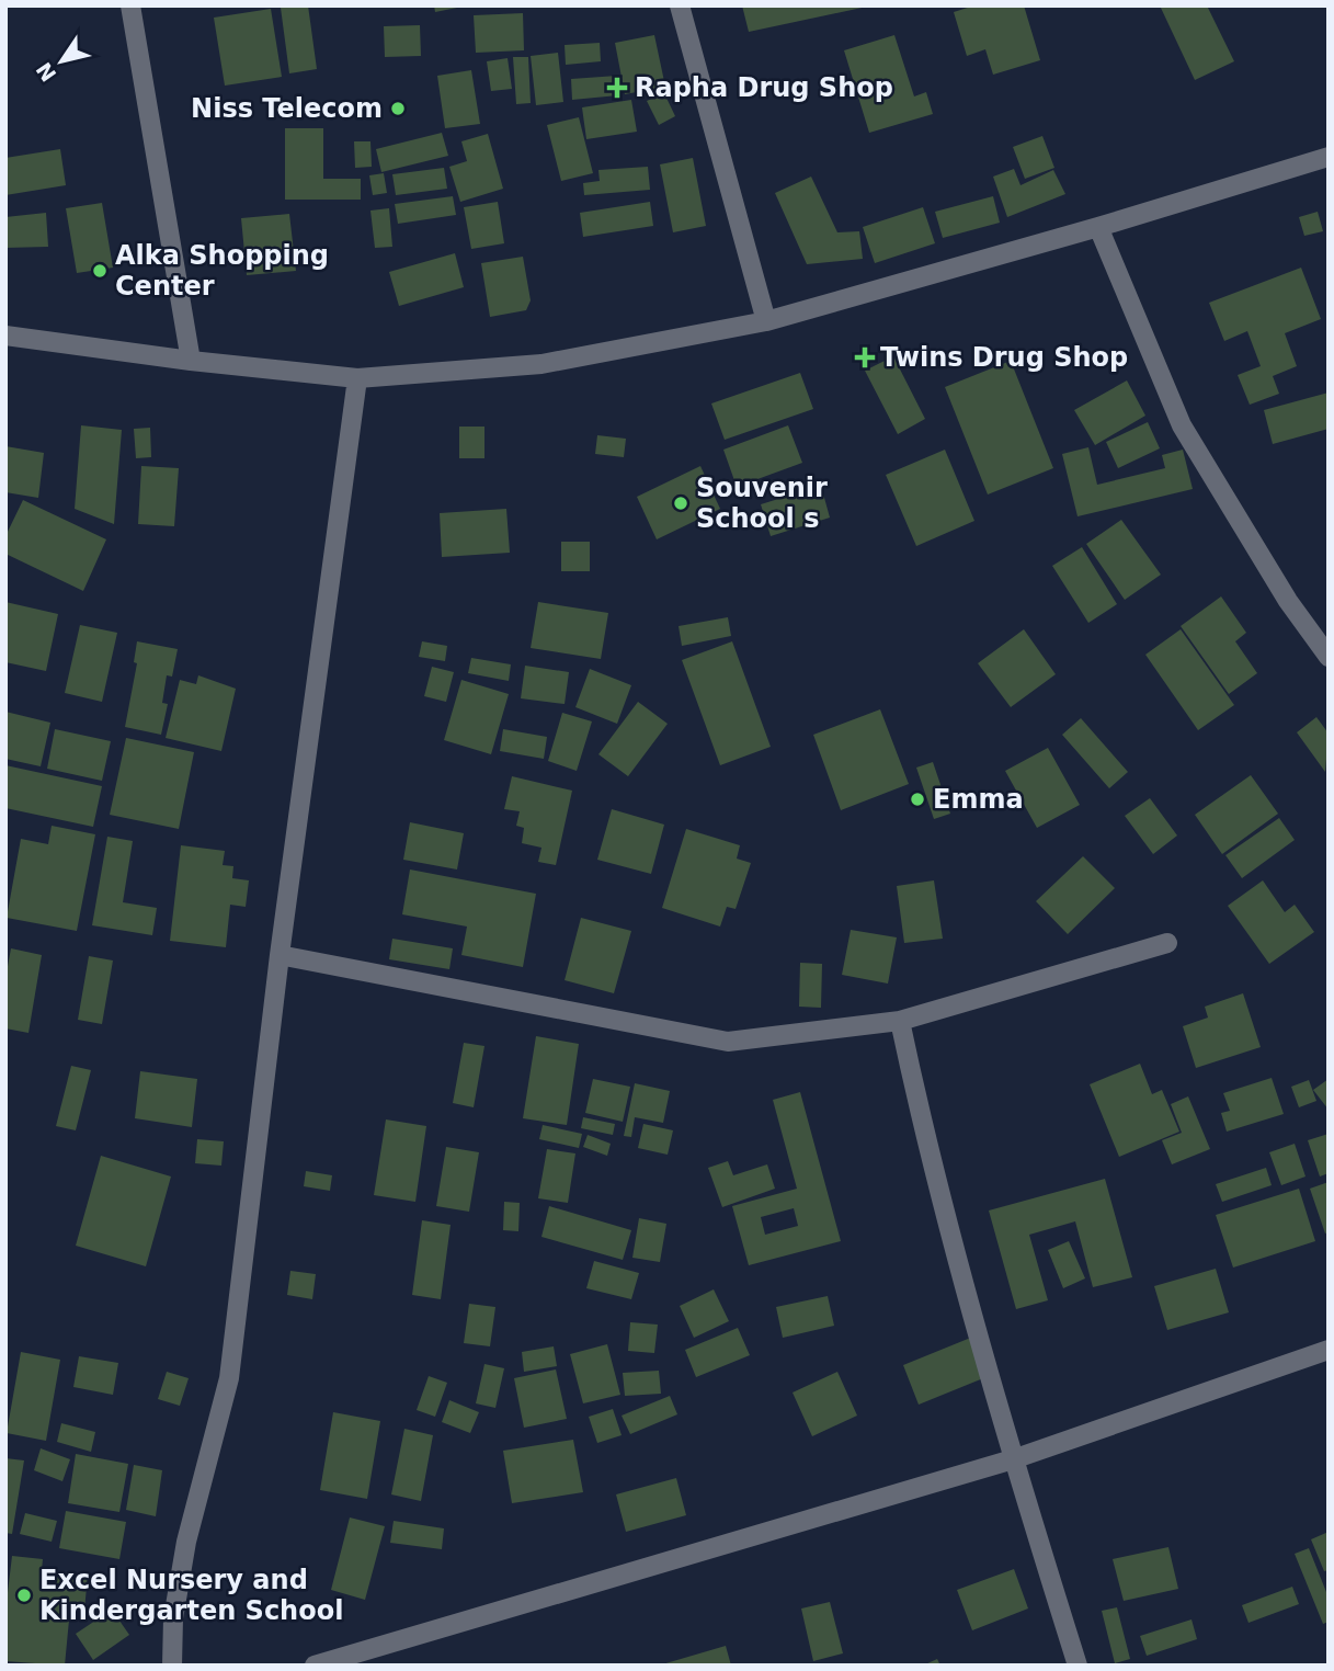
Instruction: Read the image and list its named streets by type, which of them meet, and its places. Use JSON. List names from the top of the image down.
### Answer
{
  "places": {
    "health": ["Rapha Drug Shop", "Twins Drug Shop"],
    "other": [
      "Niss Telecom",
      "Alka Shopping Center",
      "Souvenir School s",
      "Emma",
      "Excel Nursery and Kindergarten School"
    ]
  },
  "north": "bottom left"
}
